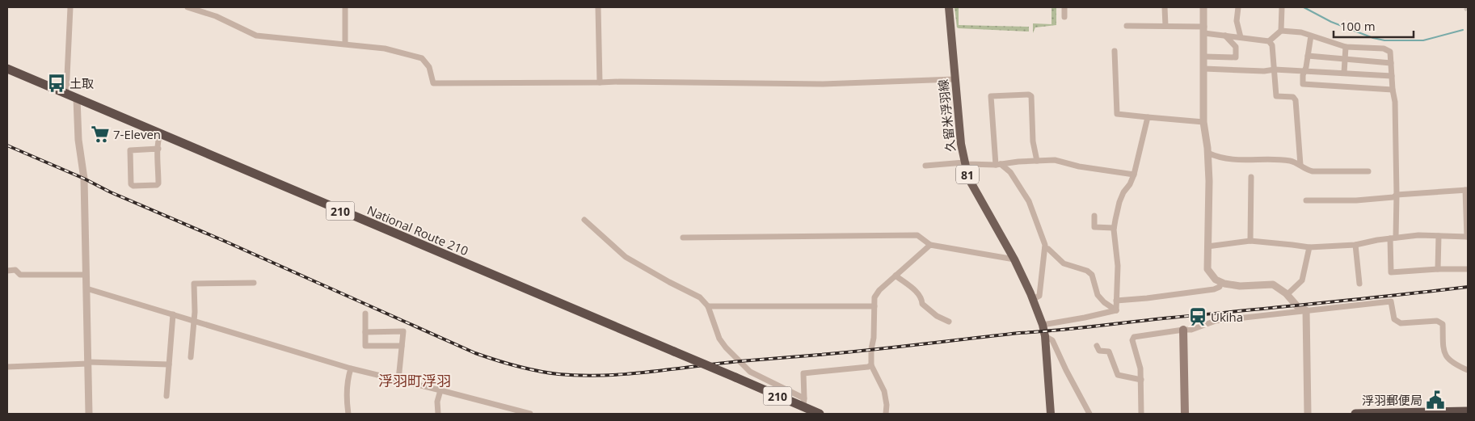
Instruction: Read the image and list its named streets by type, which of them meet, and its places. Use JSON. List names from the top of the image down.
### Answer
{
  "streets": {
    "highway": ["210", "National Route 210"],
    "main road": ["久留米浮羽線", "81"]
  },
  "crossings": [
    ["久留米浮羽線", "81"]
  ],
  "districts": ["浮羽町浮羽"],
  "places": {
    "bus stop": ["土取"],
    "supermarket": ["7-Eleven"],
    "station": ["Ukiha"],
    "public building": ["浮羽郵便局"]
  },
  "scale_bar": "100 m"
}
